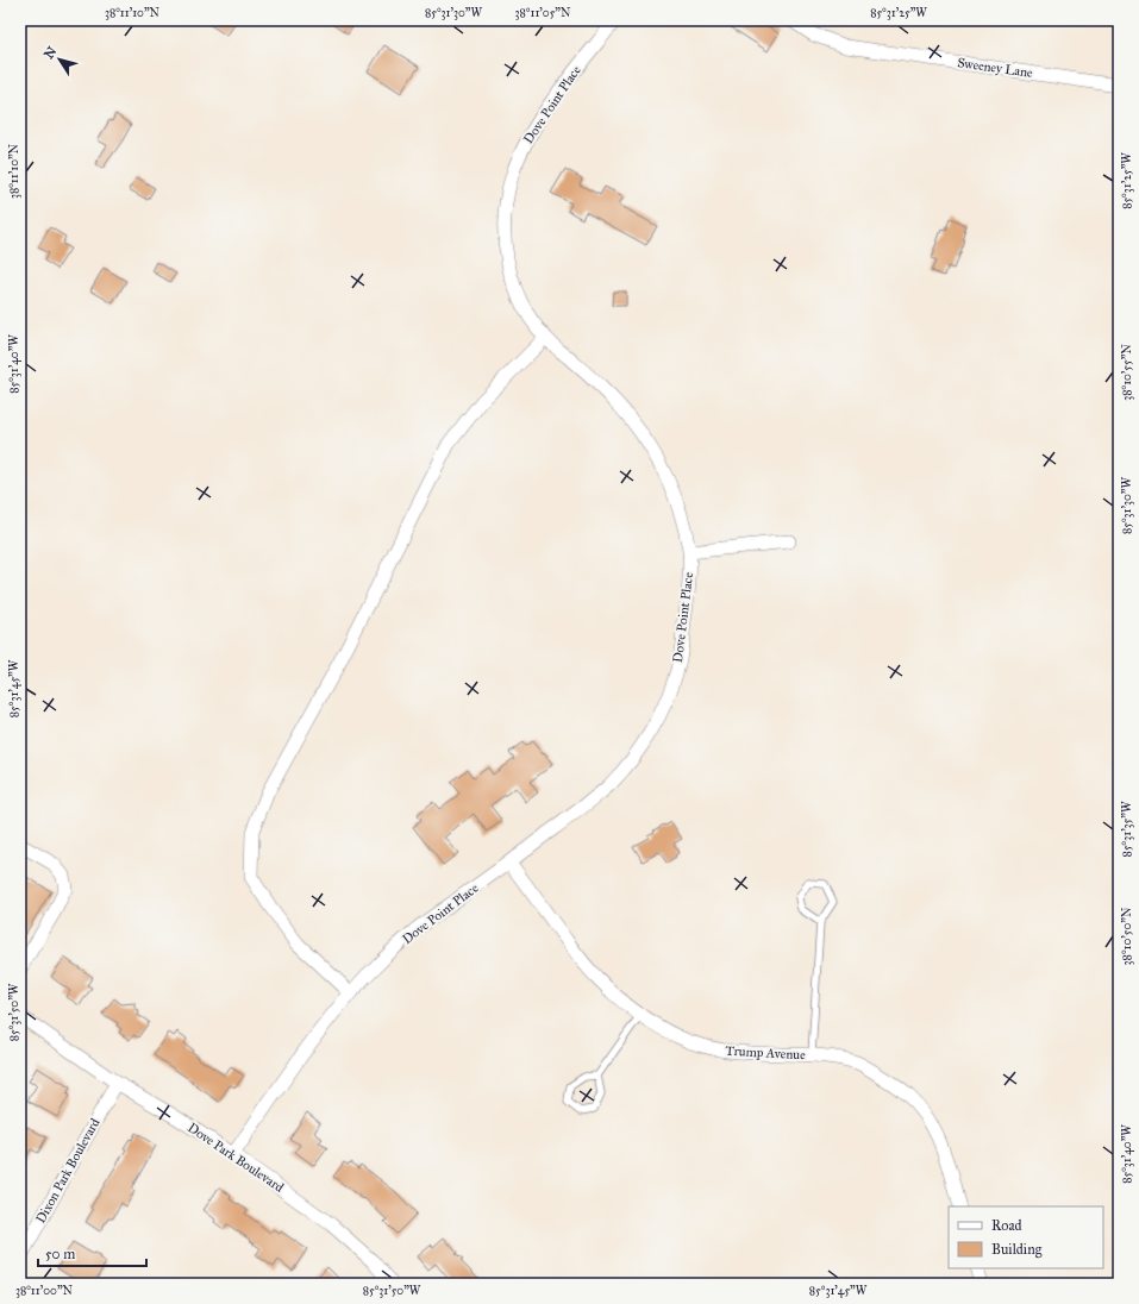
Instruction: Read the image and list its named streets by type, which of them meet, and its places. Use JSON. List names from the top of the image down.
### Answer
{
  "streets": {
    "street": [
      "Sweeney Lane",
      "Dove Point Place",
      "Trump Avenue",
      "Dove Park Boulevard",
      "Dixon Park Boulevard"
    ]
  },
  "crossings": [
    ["Dove Point Place", "Trump Avenue"],
    ["Dove Point Place", "Dove Park Boulevard"],
    ["Dove Park Boulevard", "Dixon Park Boulevard"]
  ],
  "legend": ["Road", "Building"],
  "scale_bar": "50 m",
  "north": "top left",
  "coordinates": [
    "38°11'10\"N",
    "85°31'30\"W",
    "38°11'05\"N",
    "85°31'25\"W",
    "85°31'40\"W",
    "38°10'55\"N",
    "85°31'45\"W",
    "85°31'35\"W",
    "38°10'50\"N",
    "85°31'50\"W",
    "38°11'00\"N"
  ]
}
